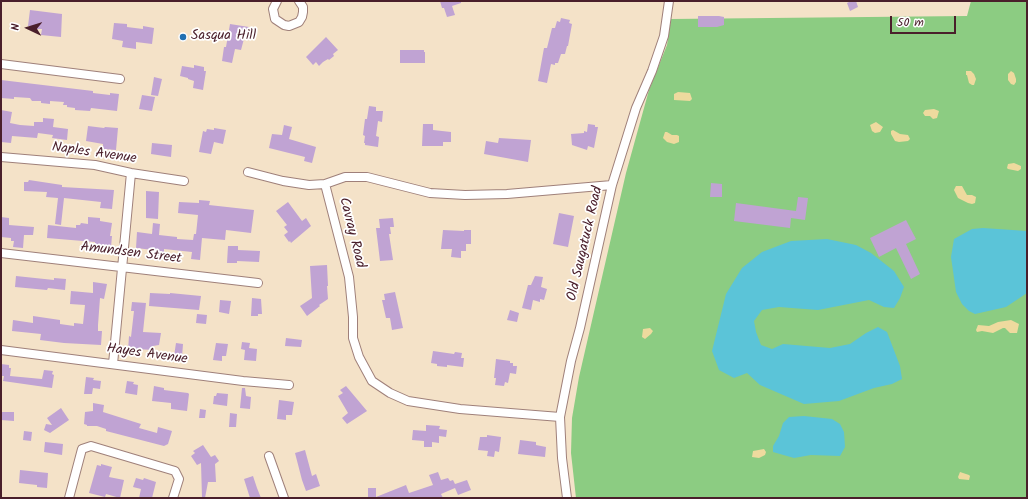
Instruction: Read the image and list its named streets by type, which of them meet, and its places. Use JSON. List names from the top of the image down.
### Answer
{
  "streets": {
    "street": [
      "Naples Avenue",
      "Cavray Road",
      "Old Saugatuck Road",
      "Amundsen Street",
      "Hayes Avenue"
    ]
  },
  "crossings": [
    ["Cavray Road", "Old Saugatuck Road"]
  ],
  "places": ["Sasqua Hill"],
  "scale_bar": "50 m",
  "north": "left"
}
